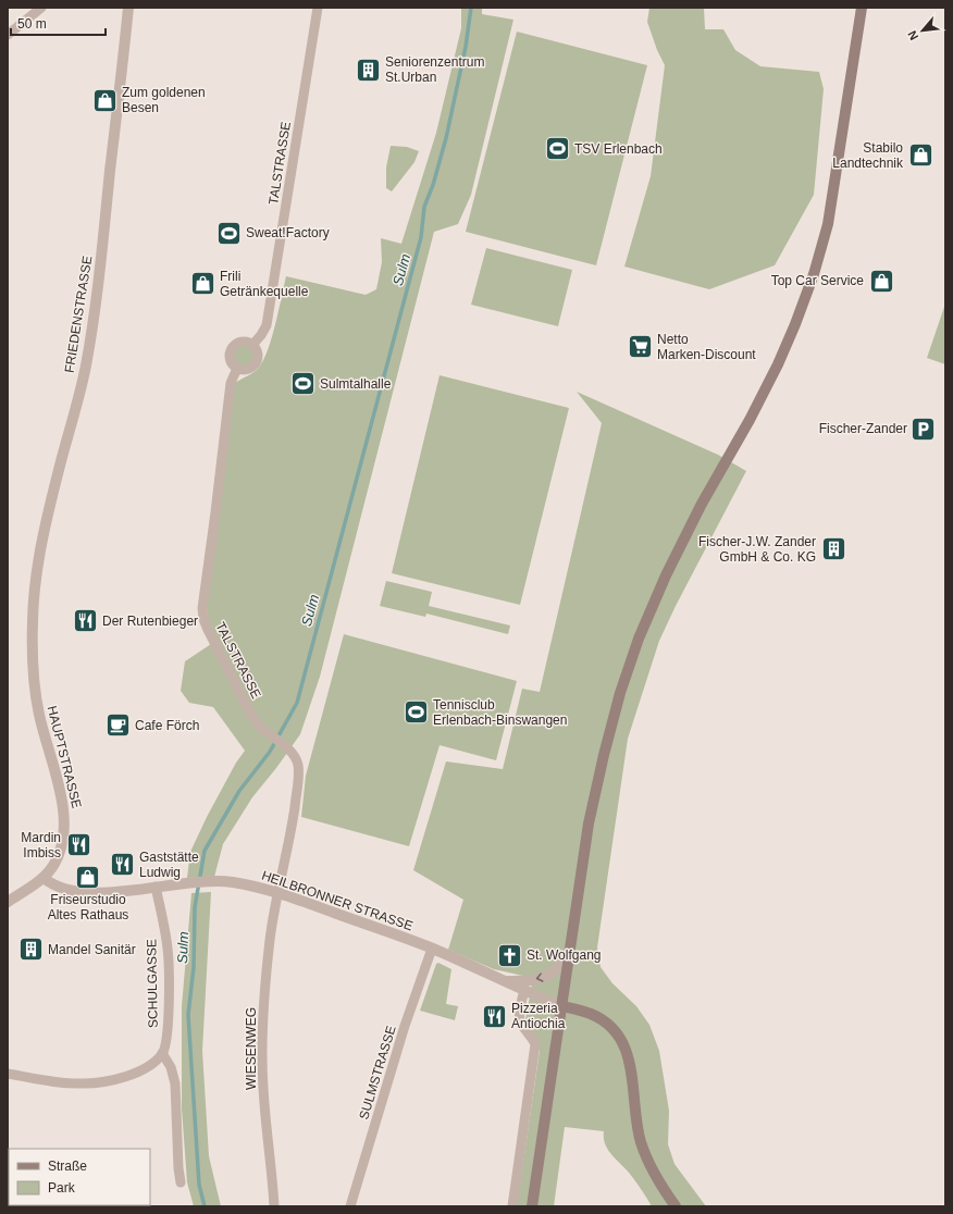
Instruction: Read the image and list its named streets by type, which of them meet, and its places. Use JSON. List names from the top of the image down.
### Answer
{
  "streets": {
    "street": [
      "TALSTRASSE",
      "FRIEDENSTRASSE",
      "HAUPTSTRASSE",
      "HEILBRONNER STRASSE",
      "SCHULGASSE",
      "WIESENWEG",
      "SULMSTRASSE"
    ]
  },
  "crossings": [
    ["TALSTRASSE", "HEILBRONNER STRASSE"],
    ["TALSTRASSE", "WIESENWEG"],
    ["FRIEDENSTRASSE", "HAUPTSTRASSE"],
    ["HAUPTSTRASSE", "HEILBRONNER STRASSE"],
    ["HEILBRONNER STRASSE", "SCHULGASSE"],
    ["HEILBRONNER STRASSE", "WIESENWEG"],
    ["HEILBRONNER STRASSE", "SULMSTRASSE"]
  ],
  "water": ["Sulm"],
  "places": {
    "building": ["Seniorenzentrum St.Urban", "Fischer-J.W. Zander GmbH & Co. KG", "Mandel Sanitär"],
    "shop": [
      "Zum goldenen Besen",
      "Stabilo Landtechnik",
      "Top Car Service",
      "Frili Getränkequelle",
      "Friseurstudio Altes Rathaus"
    ],
    "sports": [
      "TSV Erlenbach",
      "Sweat!Factory",
      "Sulmtalhalle",
      "Tennisclub Erlenbach-Binswangen"
    ],
    "supermarket": ["Netto Marken-Discount"],
    "parking": ["Fischer-Zander"],
    "restaurant": [
      "Der Rutenbieger",
      "Mardin Imbiss",
      "Gaststätte Ludwig",
      "Pizzeria Antiochia"
    ],
    "cafe": ["Cafe Förch"],
    "church": ["St. Wolfgang"]
  },
  "legend": ["Straße", "Park"],
  "scale_bar": "50 m",
  "north": "bottom left"
}
